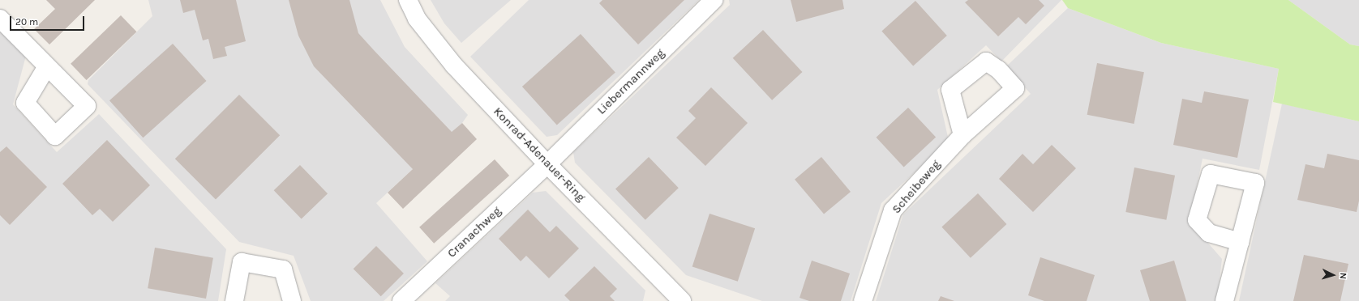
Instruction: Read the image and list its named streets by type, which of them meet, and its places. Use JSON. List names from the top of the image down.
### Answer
{
  "streets": {
    "street": [
      "Liebermannweg",
      "Konrad-Adenauer-Ring",
      "Scheibeweg",
      "Cranachweg"
    ]
  },
  "crossings": [
    ["Liebermannweg", "Konrad-Adenauer-Ring"],
    ["Liebermannweg", "Cranachweg"],
    ["Konrad-Adenauer-Ring", "Cranachweg"]
  ],
  "scale_bar": "20 m",
  "north": "right"
}
